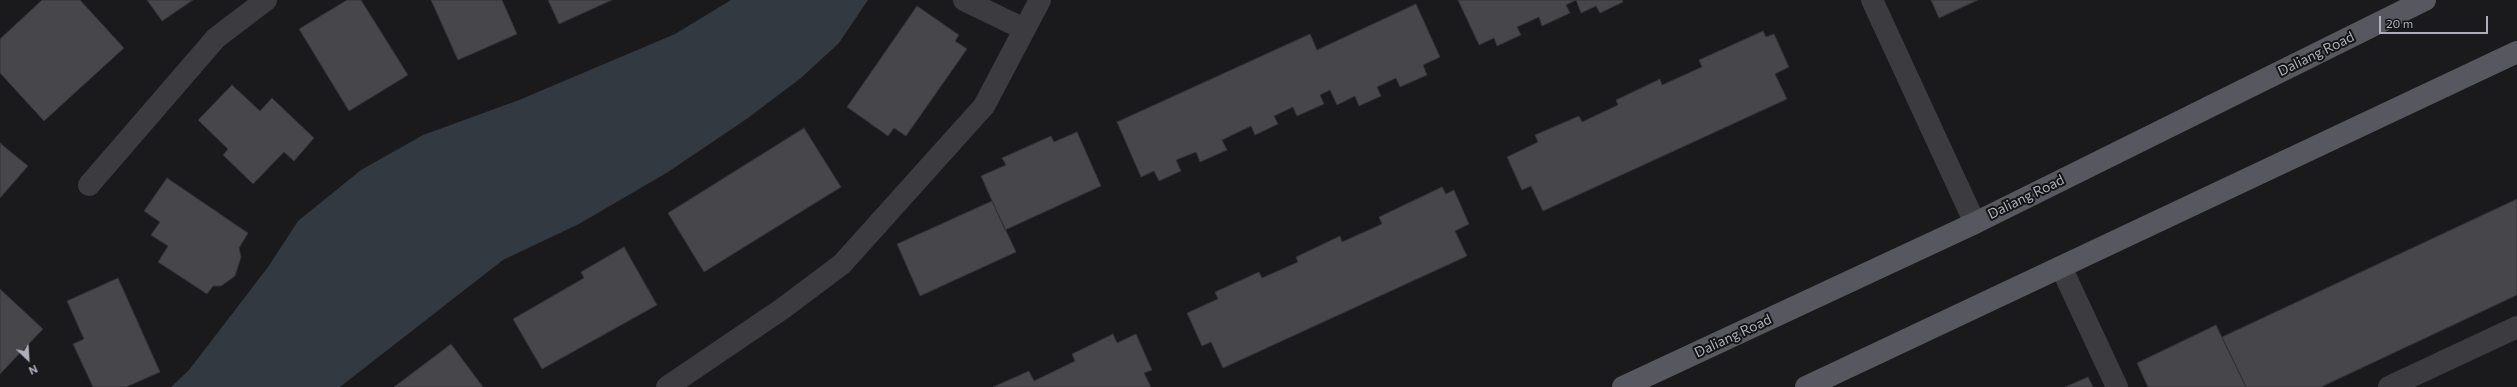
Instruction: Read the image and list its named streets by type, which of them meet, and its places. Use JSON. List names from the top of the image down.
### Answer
{
  "streets": {
    "main road": ["Daliang Road"]
  },
  "scale_bar": "20 m",
  "north": "bottom right"
}
